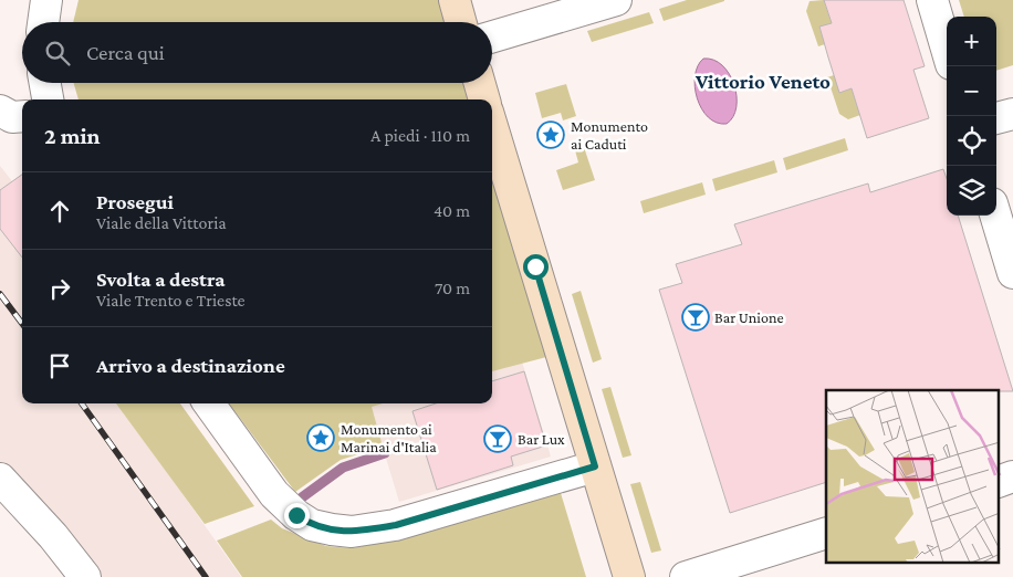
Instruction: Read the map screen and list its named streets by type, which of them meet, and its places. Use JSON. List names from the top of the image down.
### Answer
{
  "districts": ["Vittorio Veneto"],
  "places": {
    "place": ["Monumento ai Caduti", "Monumento ai Marinai d'Italia"],
    "bar": ["Bar Unione", "Bar Lux"]
  },
  "page": {
    "map_buttons": ["+", "−"],
    "search": "Cerca qui",
    "heading": ["2 min", "A piedi · 110 m"],
    "list": [
      ["Prosegui", "Viale della Vittoria", "40 m"],
      ["Svolta a destra", "Viale Trento e Trieste", "70 m"],
      "Arrivo a destinazione"
    ]
  }
}
